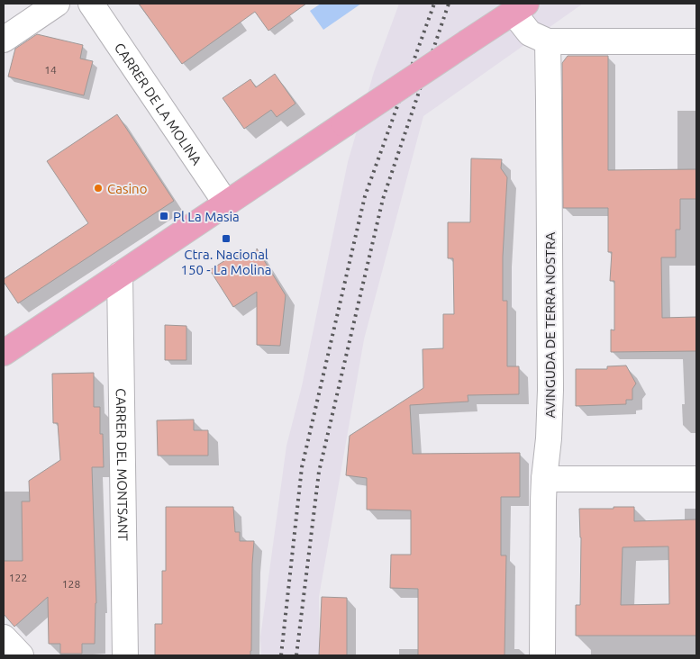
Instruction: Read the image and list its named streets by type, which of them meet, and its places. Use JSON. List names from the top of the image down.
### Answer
{
  "streets": {
    "street": ["CARRER DE LA MOLINA", "AVINGUDA DE TERRA NOSTRA", "CARRER DEL MONTSANT"]
  },
  "places": {
    "other": ["Casino"],
    "transit": ["Pl La Masia", "Ctra. Nacional 150 - La Molina"]
  },
  "house_numbers": ["14", "122", "128"]
}
